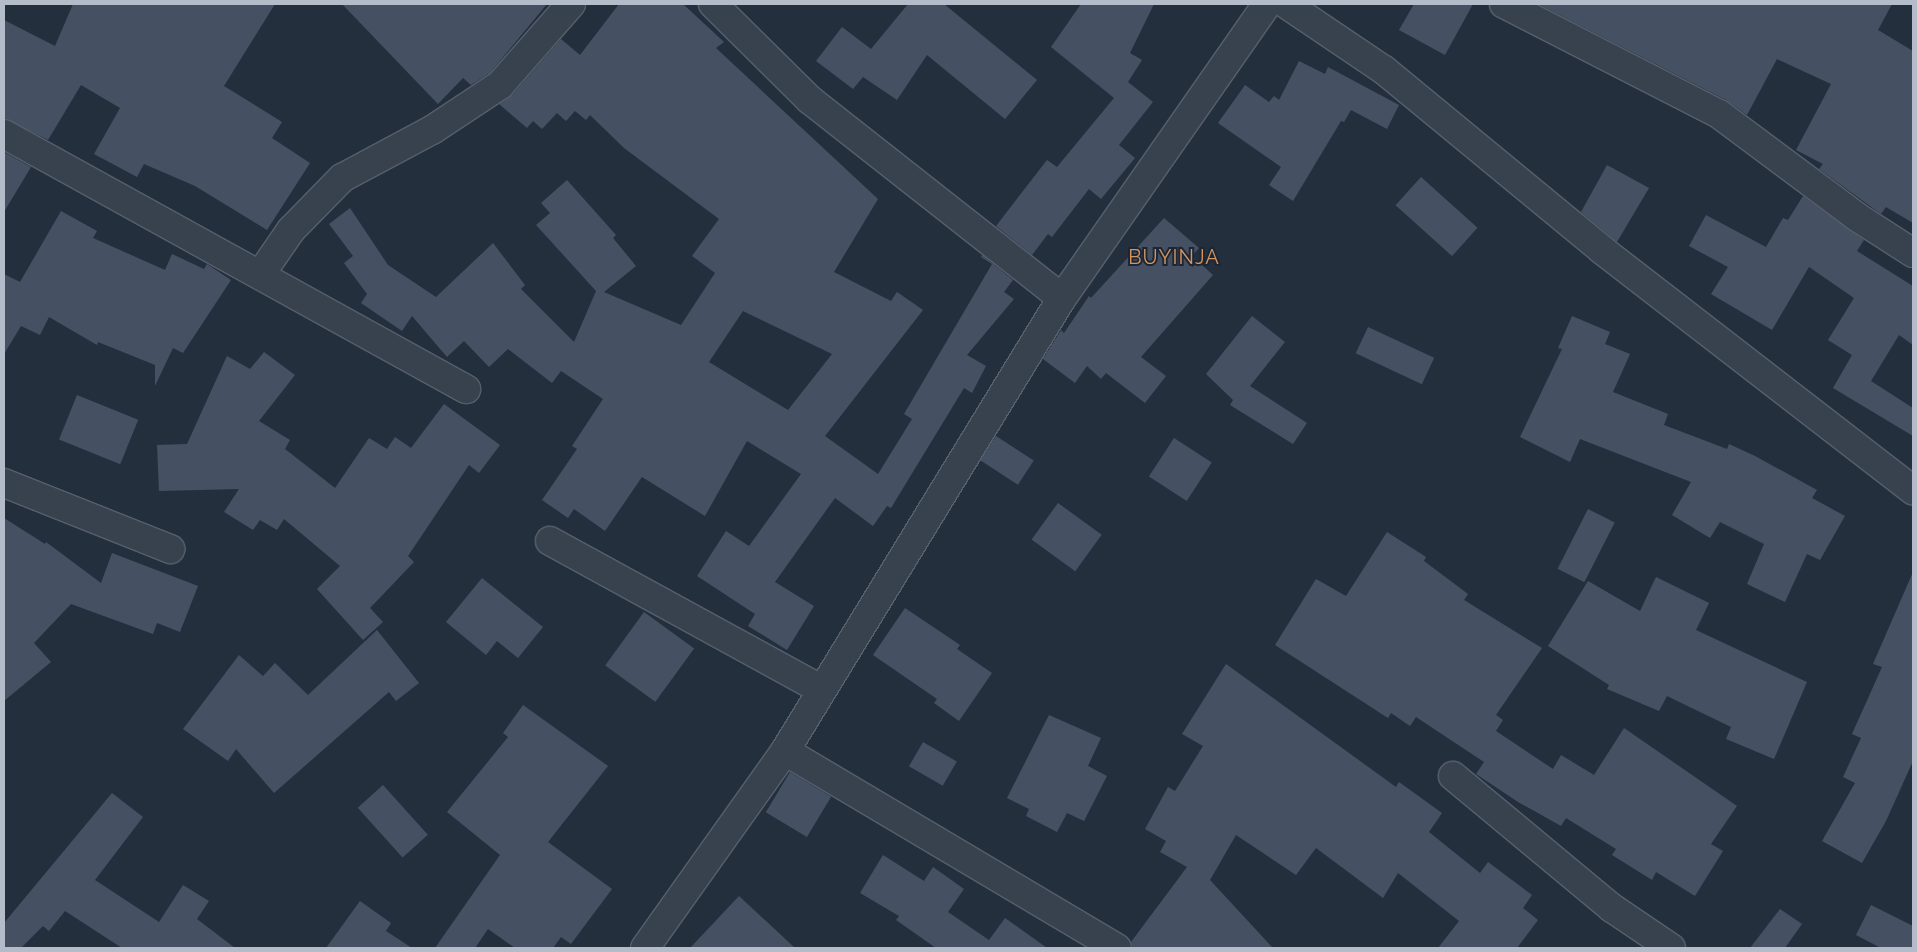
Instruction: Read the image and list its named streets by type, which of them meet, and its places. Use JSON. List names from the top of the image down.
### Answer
{
  "districts": ["BUYINJA"]
}
